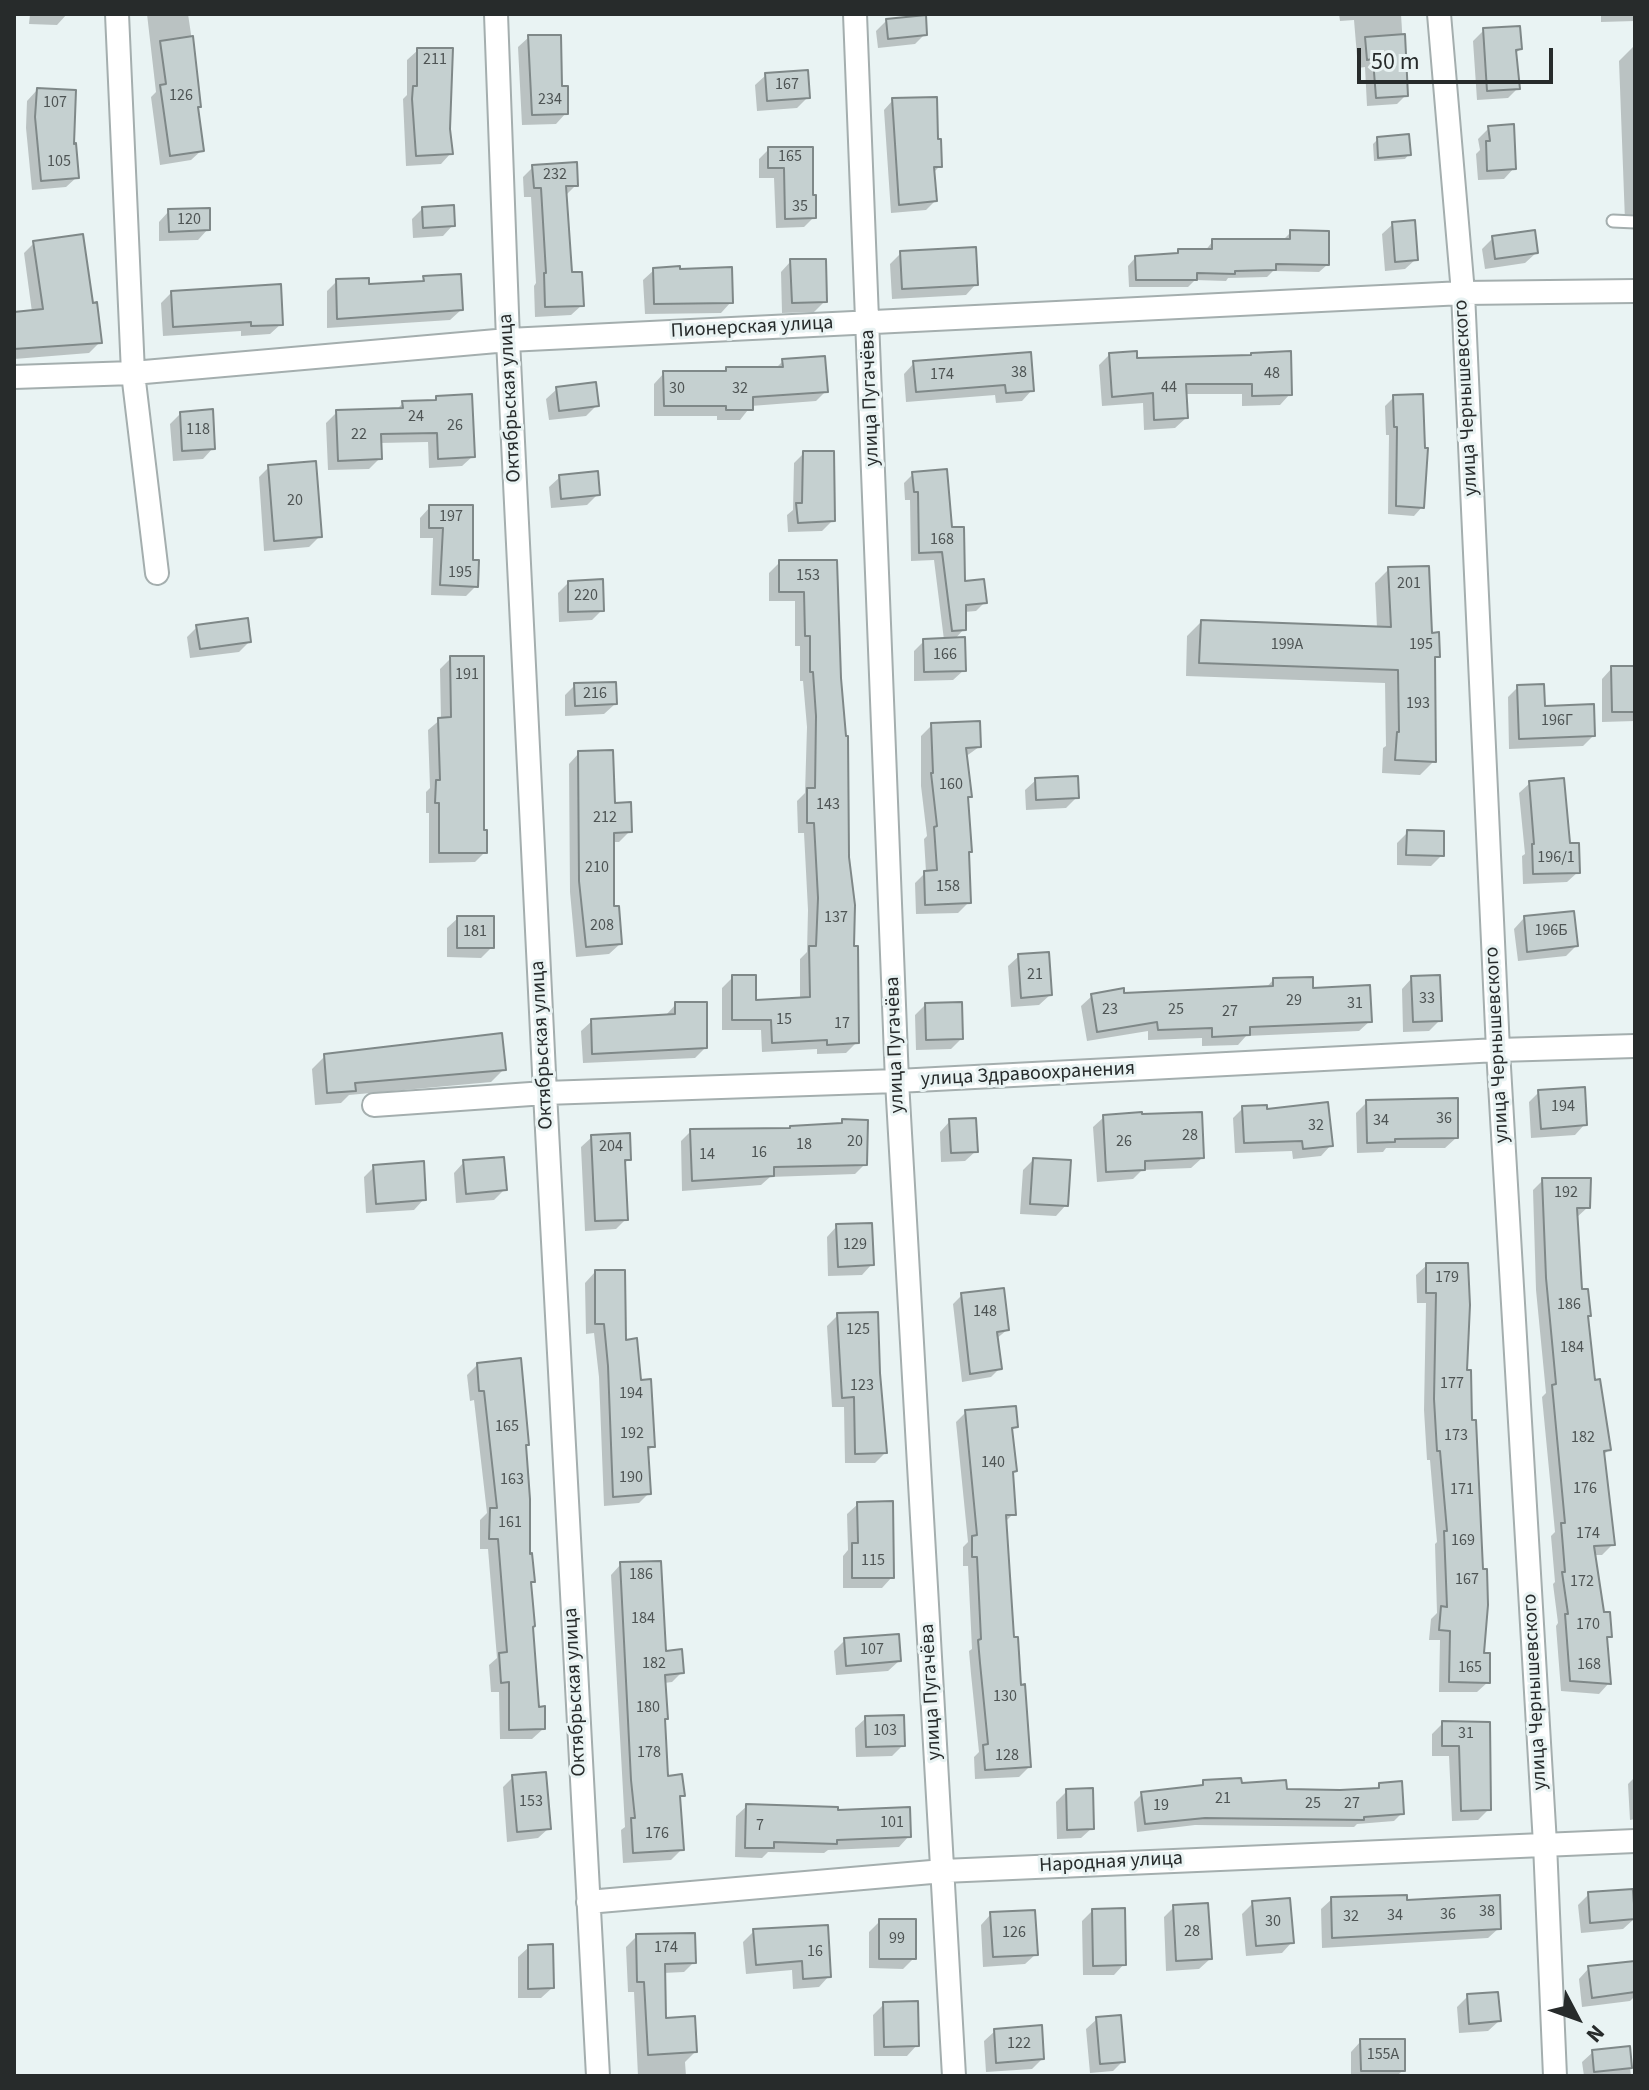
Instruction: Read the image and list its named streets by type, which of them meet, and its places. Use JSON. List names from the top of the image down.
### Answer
{
  "streets": {
    "street": [
      "Пионерская улица",
      "Октябрьская улица",
      "улица Пугачёва",
      "улица Чернышевского",
      "улица Здравоохранения",
      "Народная улица"
    ]
  },
  "crossings": [
    ["Пионерская улица", "Октябрьская улица"],
    ["Пионерская улица", "улица Пугачёва"],
    ["Пионерская улица", "улица Чернышевского"],
    ["Октябрьская улица", "улица Здравоохранения"],
    ["Октябрьская улица", "Народная улица"],
    ["улица Пугачёва", "улица Здравоохранения"],
    ["улица Пугачёва", "Народная улица"],
    ["улица Чернышевского", "улица Здравоохранения"],
    ["улица Чернышевского", "Народная улица"]
  ],
  "house_numbers": [
    "211",
    "167",
    "126",
    "234",
    "107",
    "165",
    "105",
    "232",
    "35",
    "120",
    "38",
    "48",
    "174",
    "44",
    "30",
    "32",
    "24",
    "26",
    "118",
    "22",
    "20",
    "197",
    "168",
    "195",
    "153",
    "201",
    "220",
    "199А",
    "195",
    "166",
    "191",
    "216",
    "193",
    "196Г",
    "160",
    "143",
    "212",
    "196/1",
    "210",
    "158",
    "137",
    "208",
    "196Б",
    "181",
    "21",
    "33",
    "29",
    "31",
    "23",
    "25",
    "27",
    "15",
    "17",
    "194",
    "36",
    "34",
    "32",
    "28",
    "20",
    "26",
    "18",
    "204",
    "16",
    "14",
    "192",
    "129",
    "179",
    "186",
    "148",
    "125",
    "184",
    "177",
    "123",
    "194",
    "165",
    "192",
    "173",
    "182",
    "140",
    "190",
    "163",
    "176",
    "171",
    "161",
    "174",
    "169",
    "115",
    "186",
    "167",
    "172",
    "184",
    "170",
    "107",
    "182",
    "168",
    "165",
    "130",
    "180",
    "103",
    "31",
    "178",
    "128",
    "21",
    "153",
    "25",
    "27",
    "19",
    "101",
    "7",
    "176",
    "38",
    "36",
    "34",
    "32",
    "30",
    "28",
    "126",
    "99",
    "174",
    "16",
    "122",
    "155А"
  ],
  "scale_bar": "50 m",
  "north": "bottom right"
}
